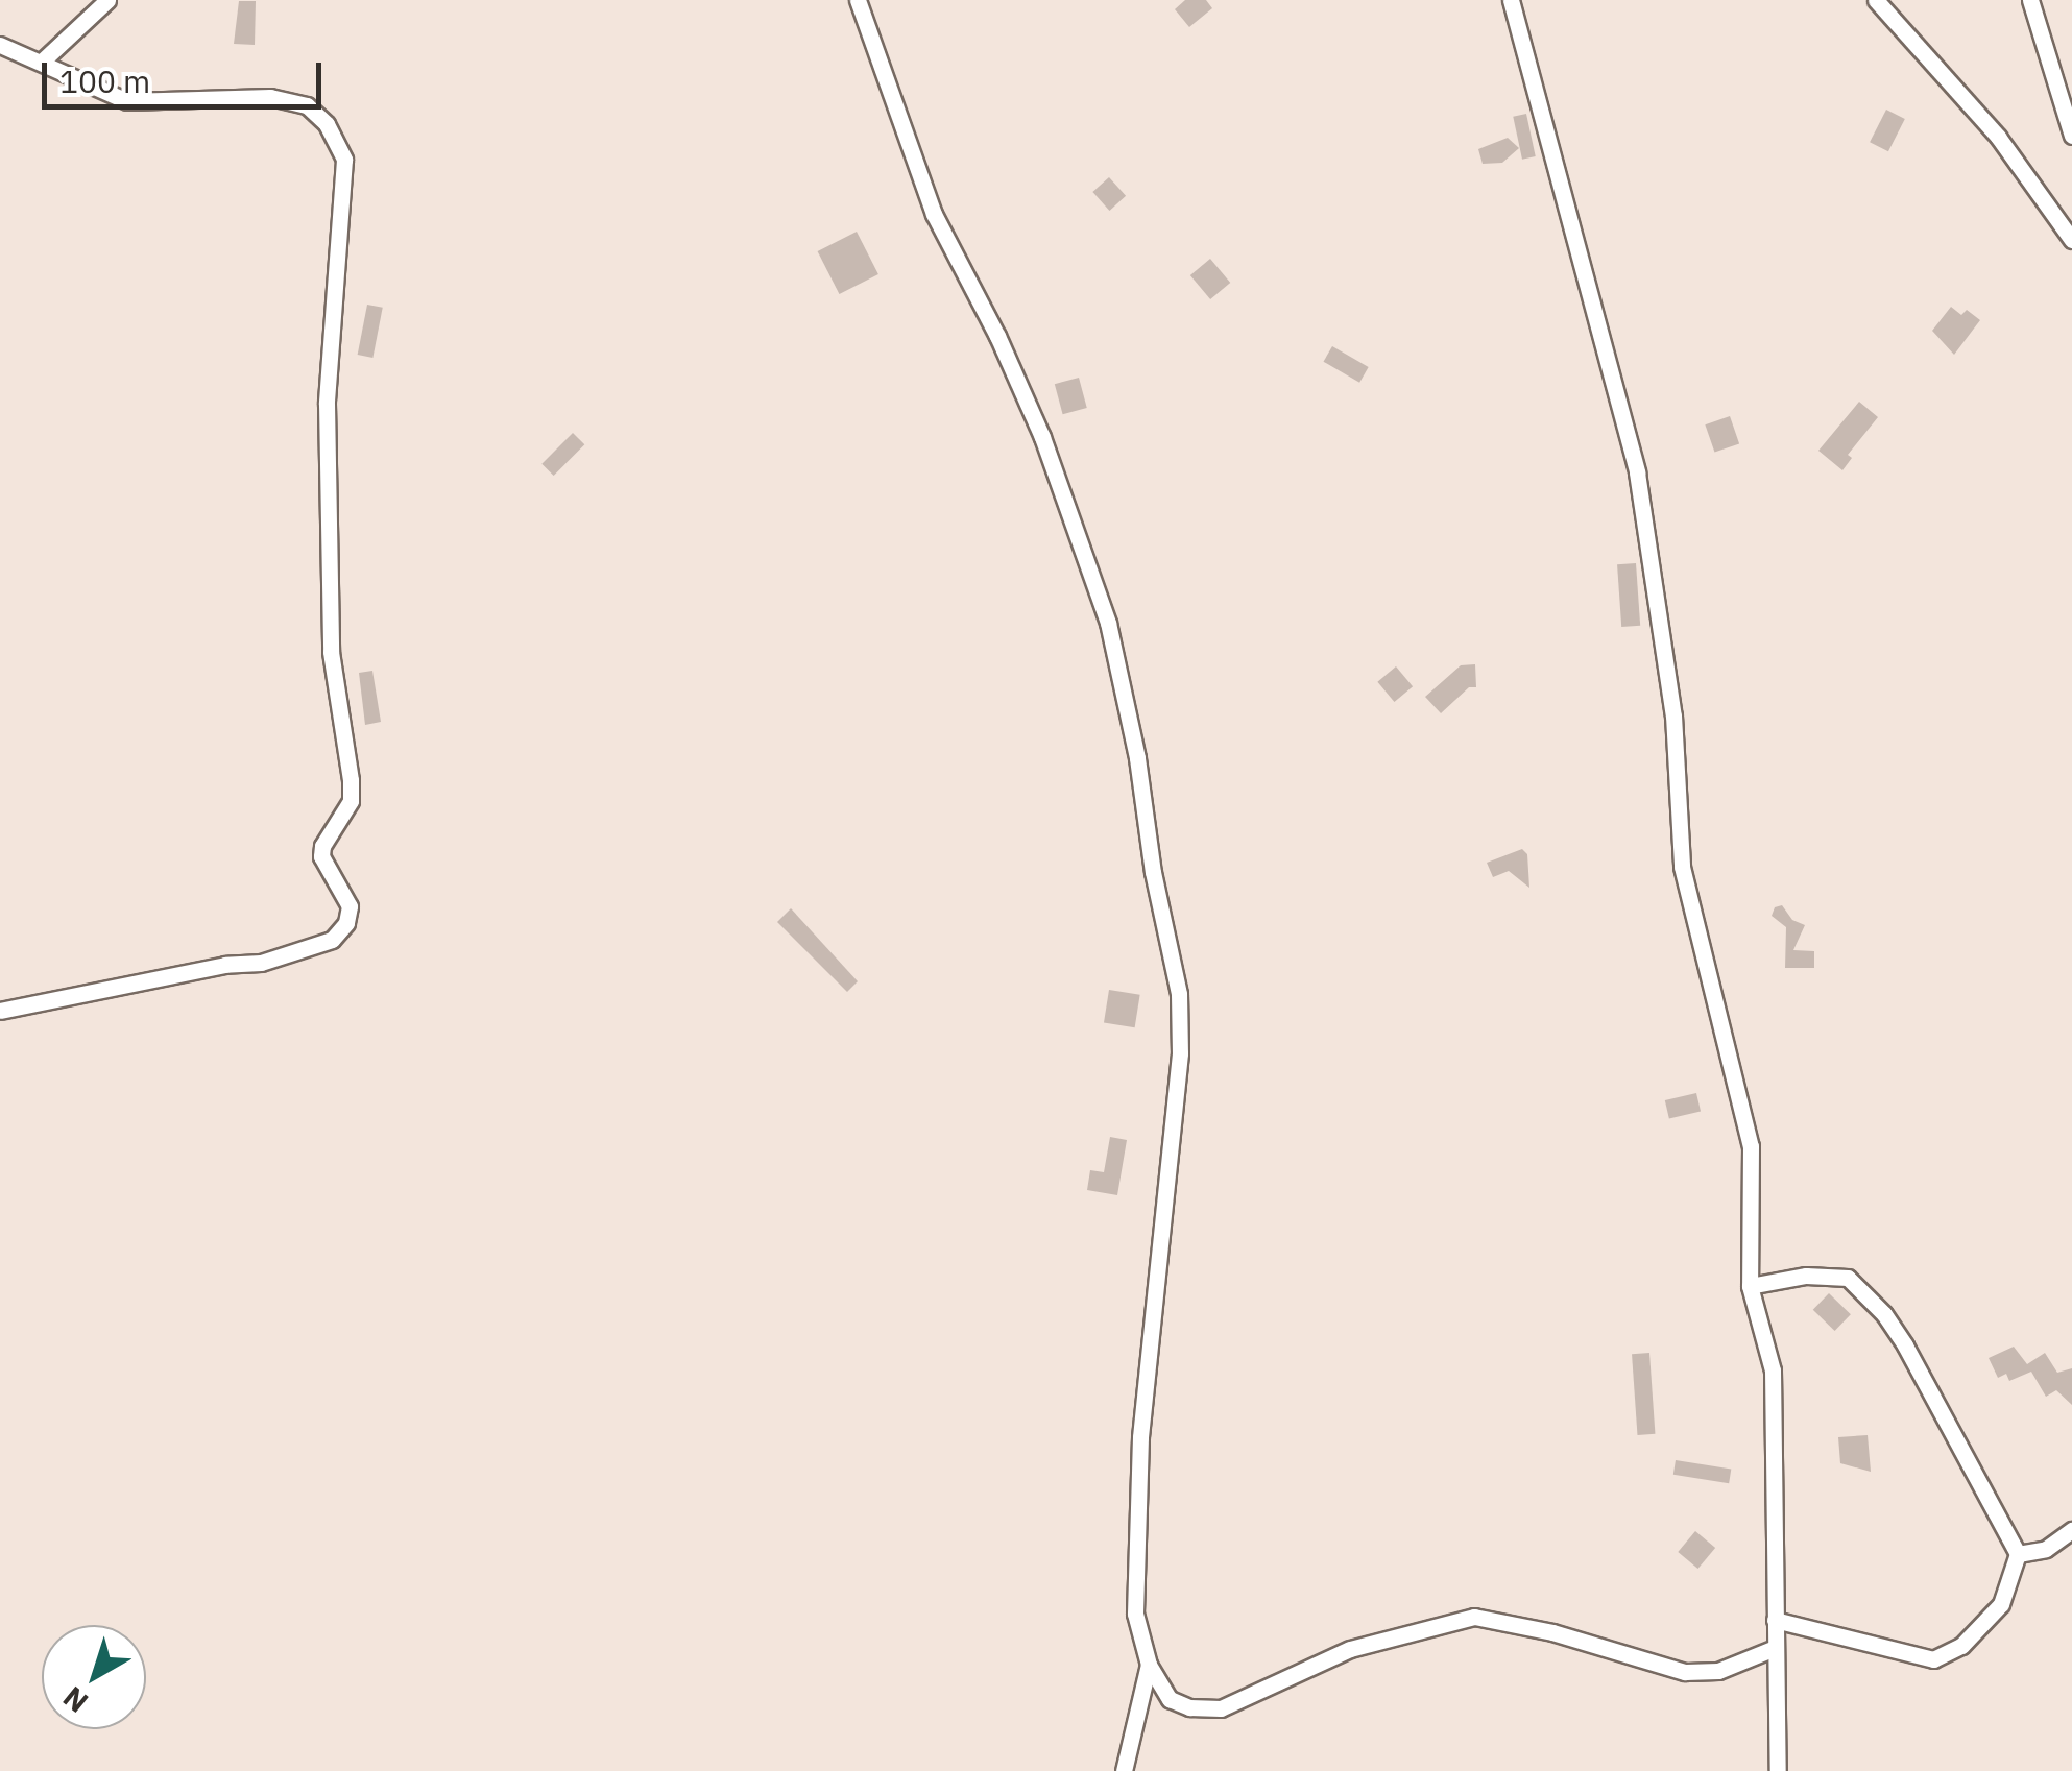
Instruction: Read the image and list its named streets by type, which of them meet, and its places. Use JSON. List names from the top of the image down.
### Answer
{
  "scale_bar": "100 m",
  "north": "bottom left"
}
